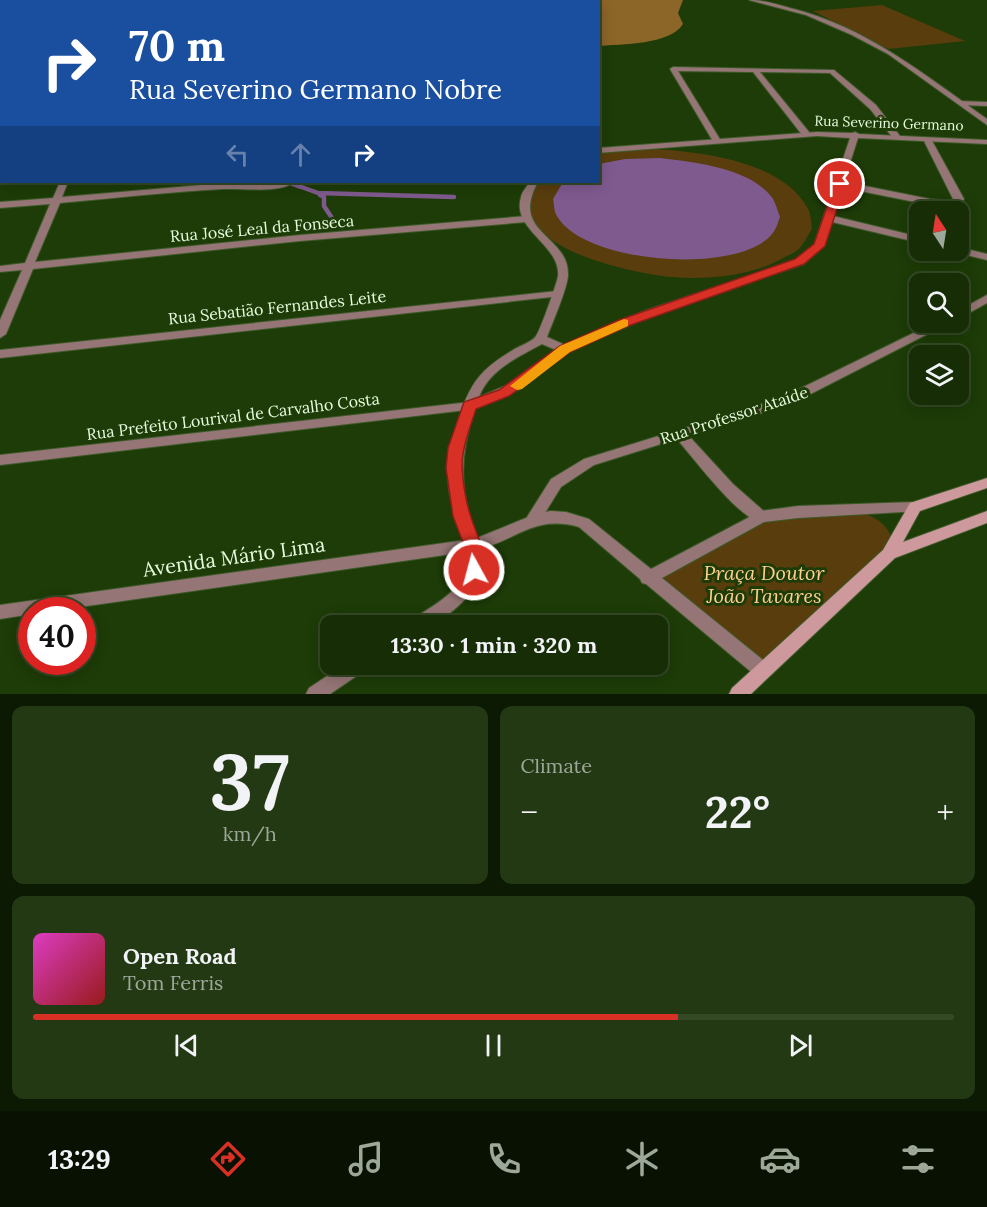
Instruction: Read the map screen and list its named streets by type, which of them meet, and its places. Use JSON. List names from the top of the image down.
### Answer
{
  "streets": {
    "street": [
      "Rua Severino Germano",
      "Rua José Leal da Fonseca",
      "Rua Sebatião Fernandes Leite",
      "Rua Professor Ataíde",
      "Rua Prefeito Lourival de Carvalho Costa",
      "Avenida Mário Lima"
    ]
  },
  "crossings": [
    ["Rua Severino Germano", "Rua Prefeito Lourival de Carvalho Costa"]
  ],
  "parks": ["Praça Doutor João Tavares"],
  "north": "top",
  "page": {
    "turn": ["70 m", "Rua Severino Germano Nobre"],
    "limit": "40",
    "trip": "13:30 · 1 min · 320 m",
    "tile": [
      ["37", "km/h"],
      "Climate"
    ],
    "heat": ["−", "22°", "+"],
    "song": ["Open Road", "Tom Ferris"],
    "tabs": "13:29"
  }
}
